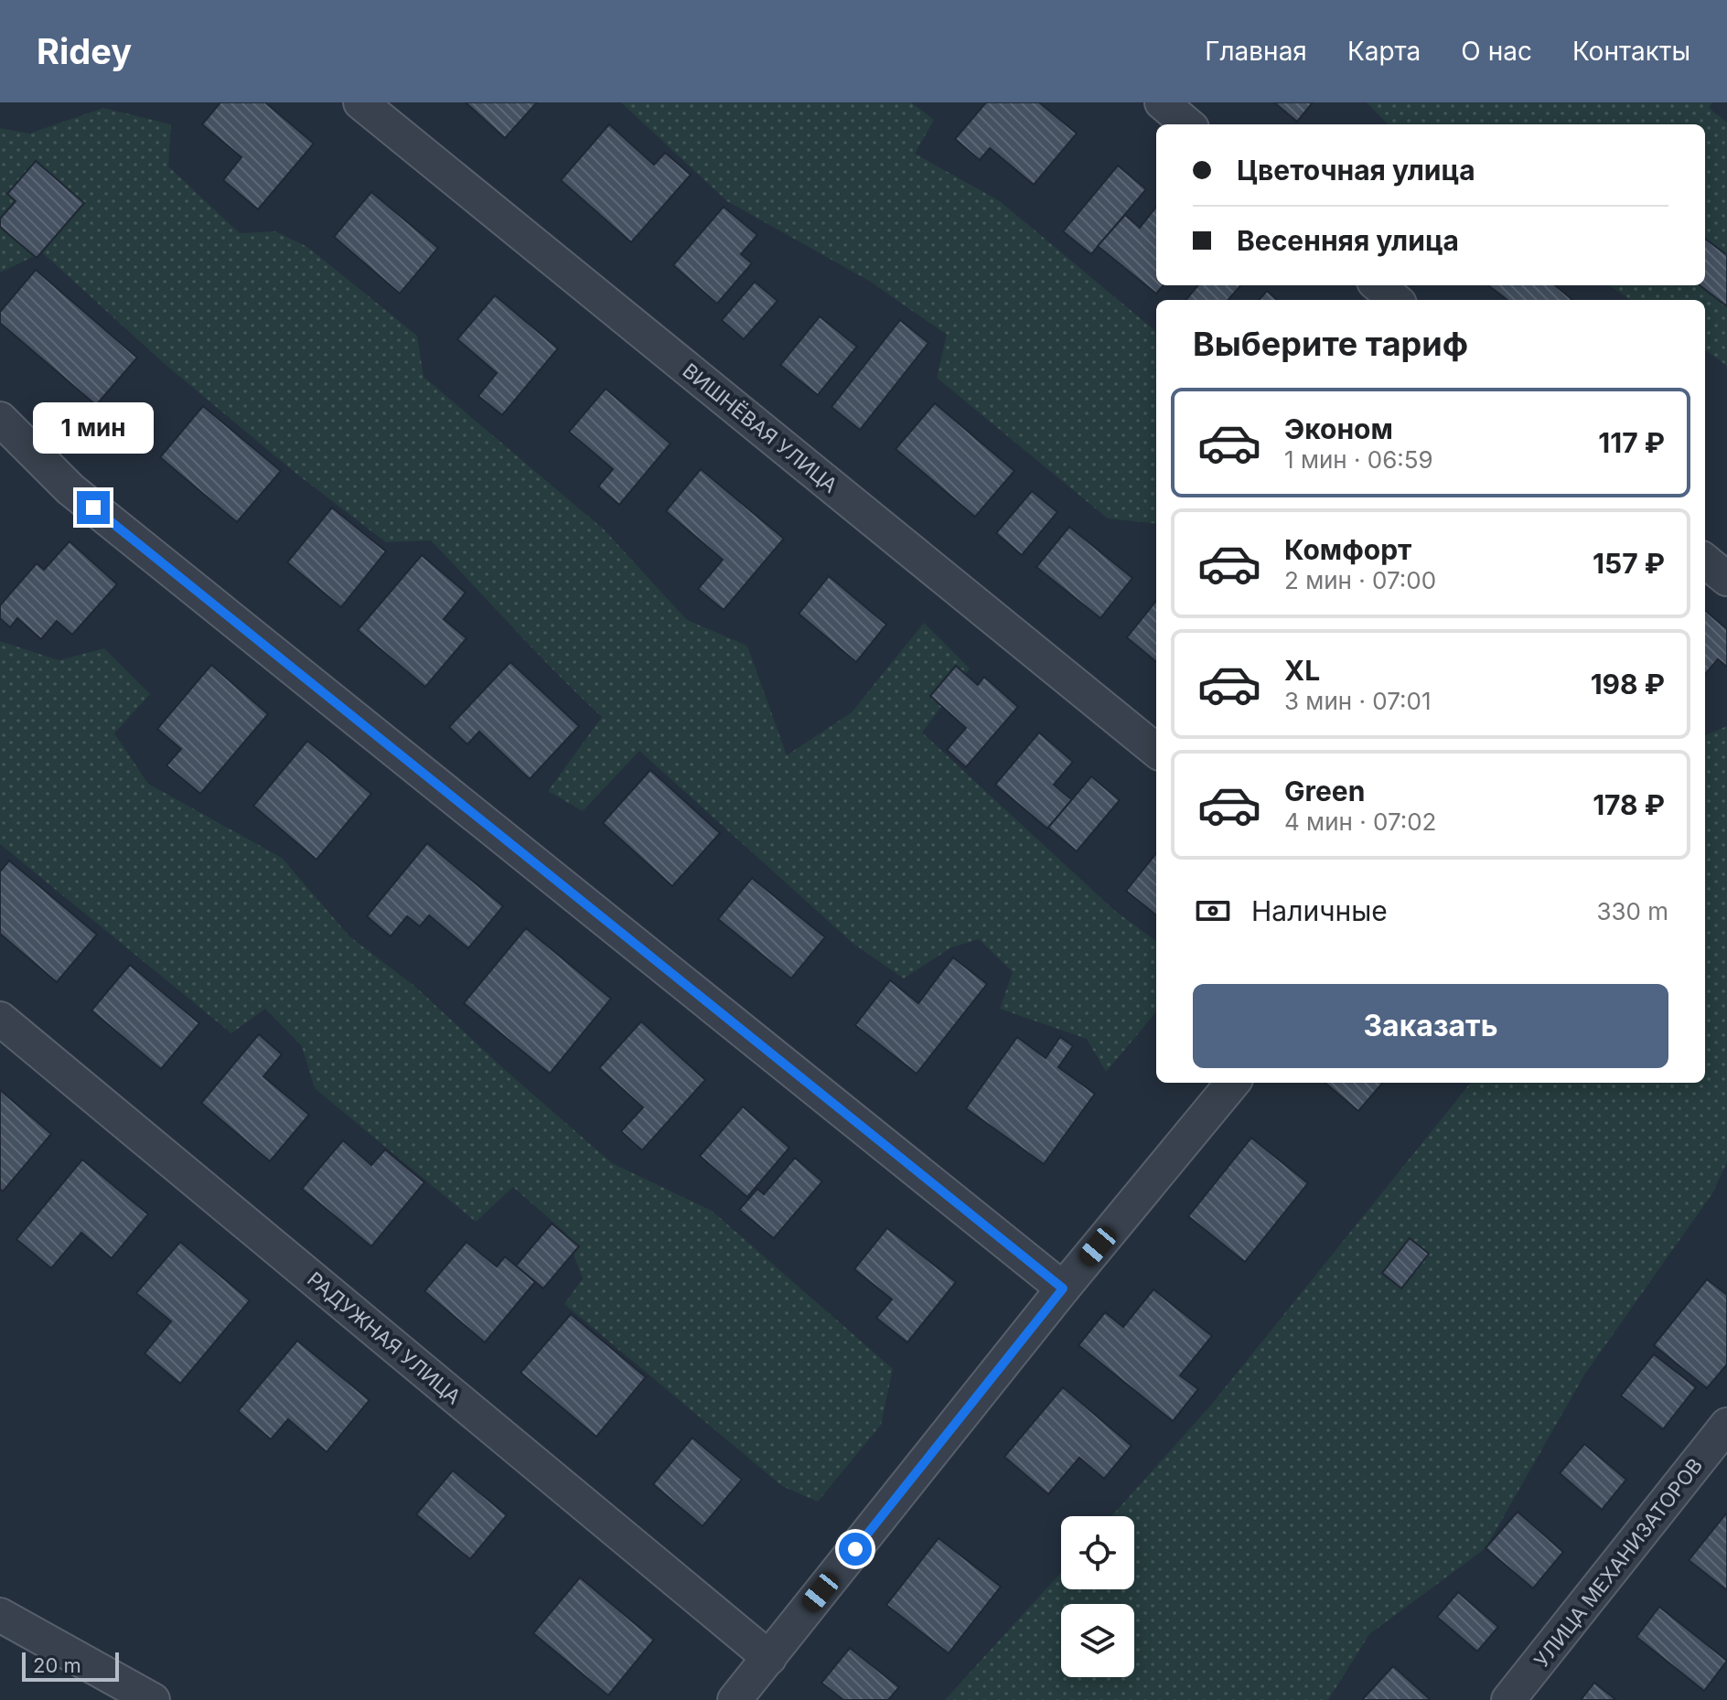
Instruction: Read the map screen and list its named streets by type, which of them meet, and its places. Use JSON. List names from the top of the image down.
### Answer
{
  "streets": {
    "street": ["ВИШНЁВАЯ УЛИЦА", "РАДУЖНАЯ УЛИЦА", "УЛИЦА МЕХАНИЗАТОРОВ"]
  },
  "scale_bar": "20 m",
  "page": {
    "header": "Ridey",
    "nav": [
      "Главная",
      "Карта",
      "О нас",
      "Контакты"
    ],
    "banner": ["Цветочная улица", "Весенняя улица"],
    "heading": "Выберите тариф",
    "list": [
      {
        "name": "Эконом",
        "note": "1 мин · 06:59",
        "value": "117 ₽"
      },
      {
        "name": "Комфорт",
        "note": "2 мин · 07:00",
        "value": "157 ₽"
      },
      {
        "name": "XL",
        "note": "3 мин · 07:01",
        "value": "198 ₽"
      },
      {
        "name": "Green",
        "note": "4 мин · 07:02",
        "value": "178 ₽"
      }
    ],
    "bubble": "1 мин",
    "pay": ["Наличные", "330 m"],
    "buttons": "Заказать",
    "scale": "20 m"
  }
}
